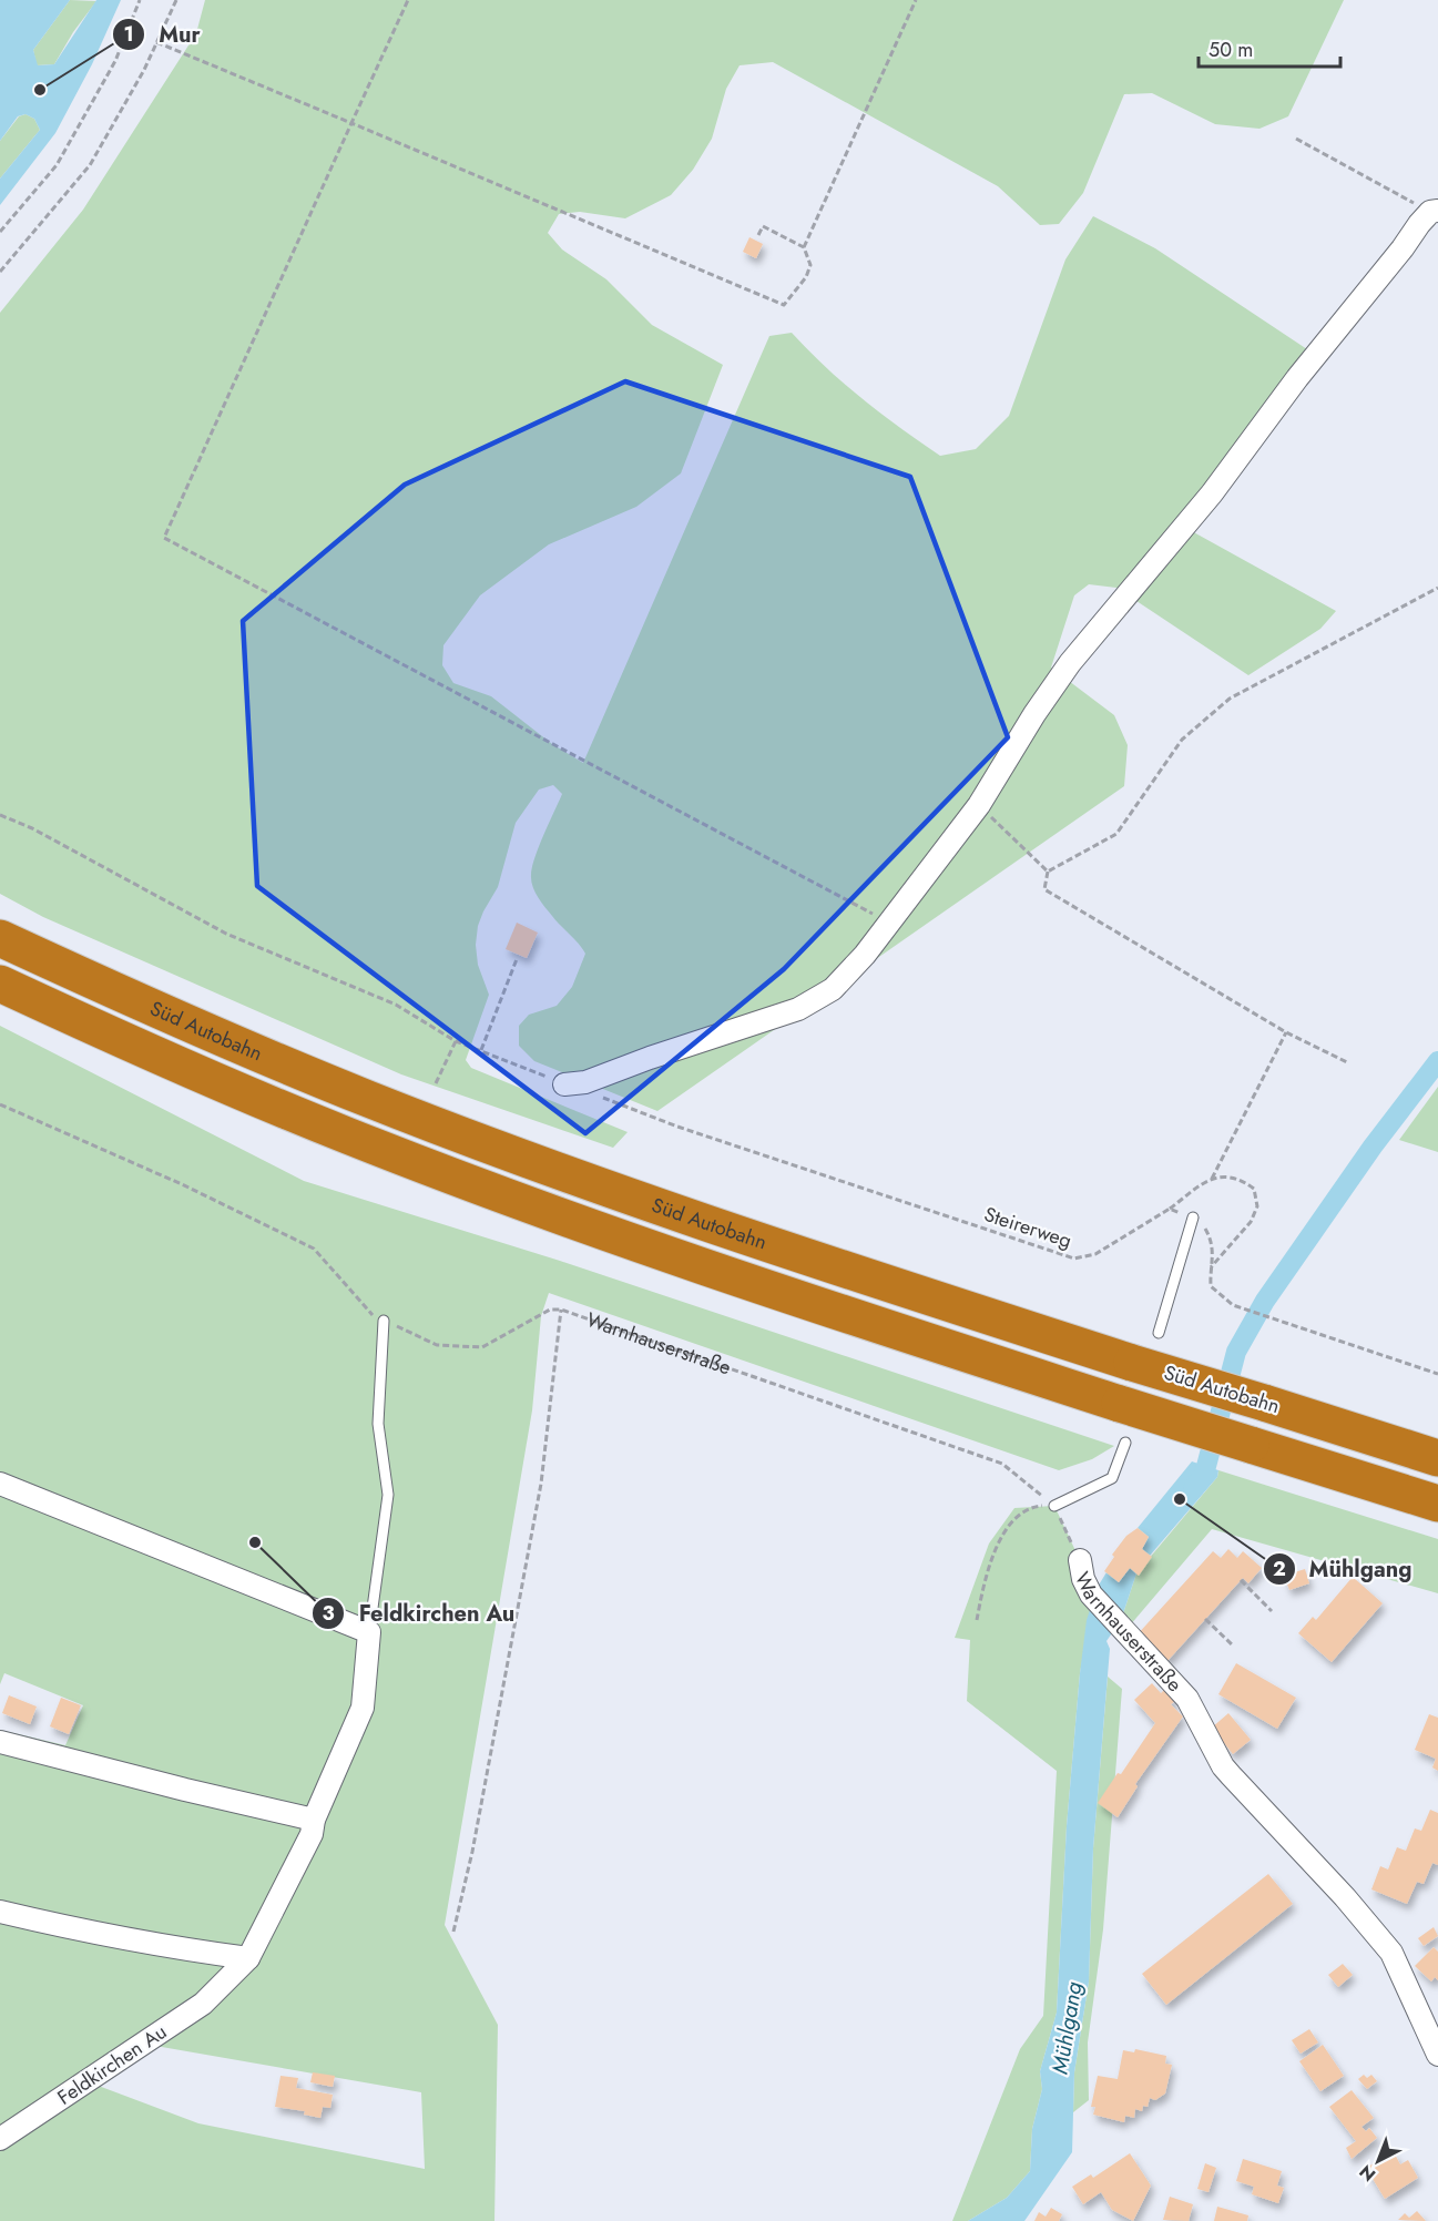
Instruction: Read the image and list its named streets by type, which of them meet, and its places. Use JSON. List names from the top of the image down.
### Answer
{
  "streets": {
    "highway": ["Süd Autobahn"],
    "street": ["Warnhauserstraße", "Feldkirchen Au"],
    "path": ["Steirerweg"]
  },
  "water": ["Mühlgang"],
  "places": ["Mur", "Mühlgang", "Feldkirchen Au"],
  "scale_bar": "50 m",
  "north": "bottom left"
}
